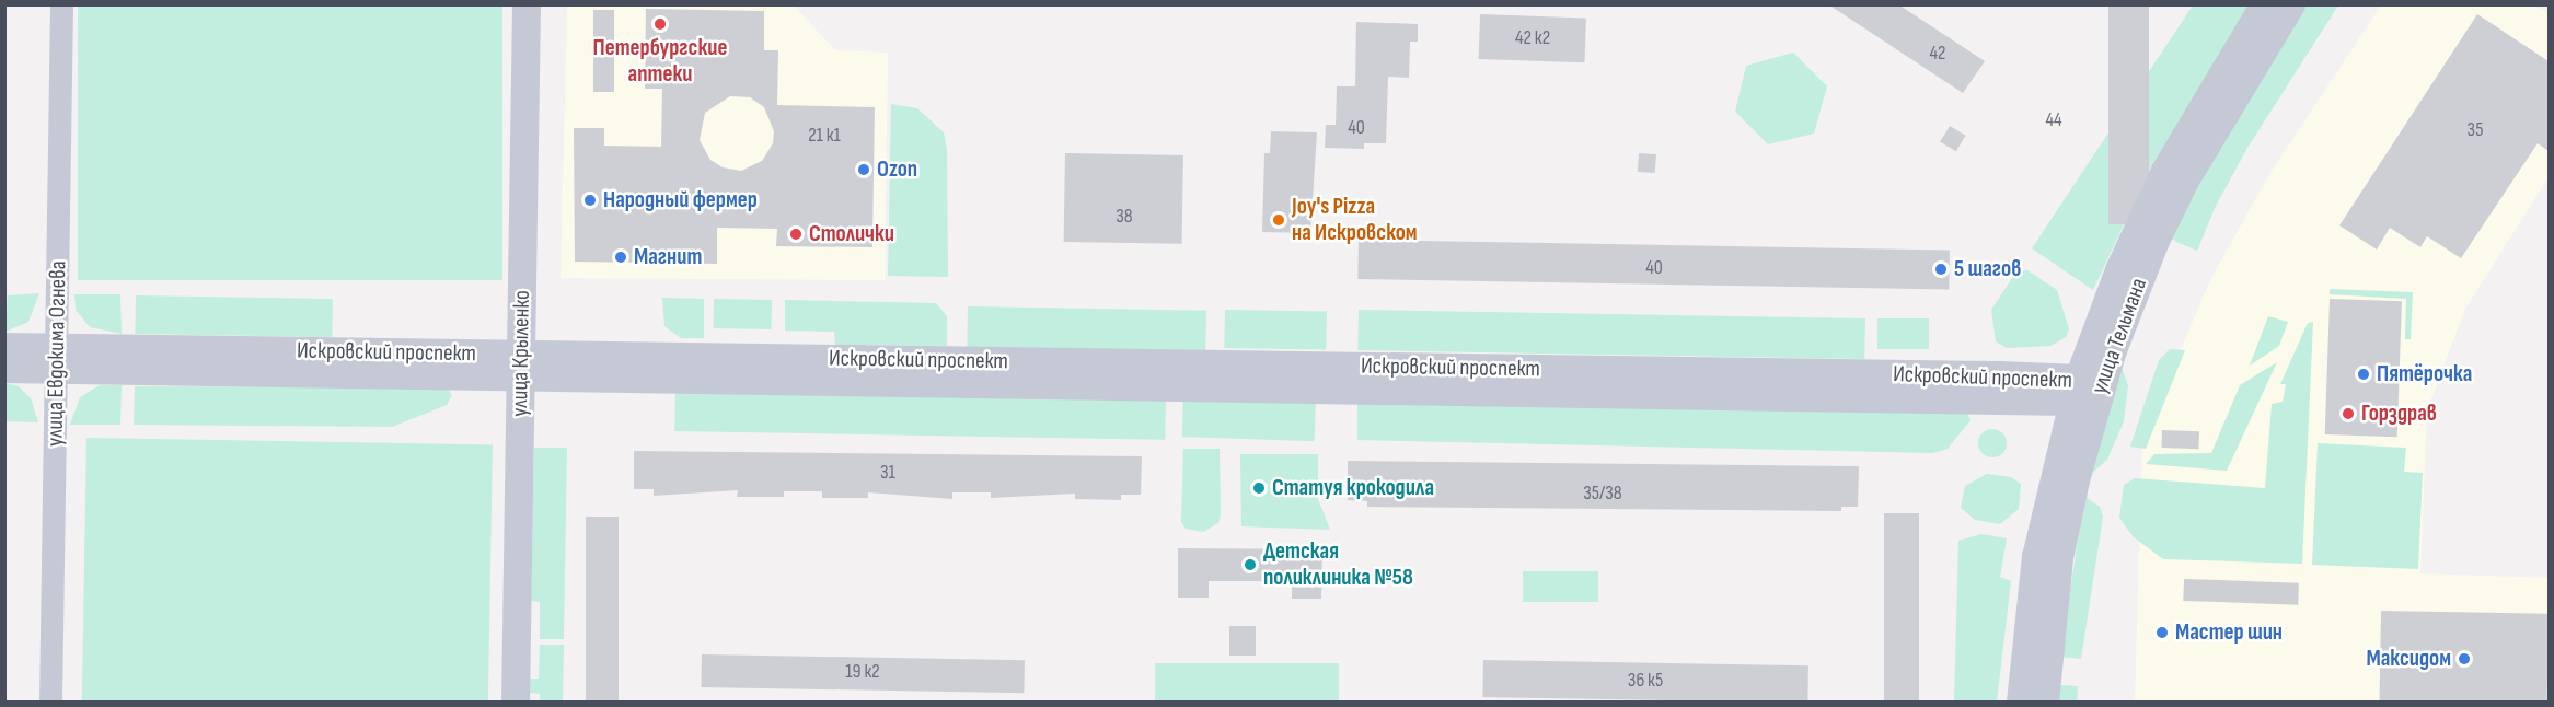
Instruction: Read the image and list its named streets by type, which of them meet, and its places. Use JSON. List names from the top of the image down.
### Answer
{
  "streets": {
    "street": [
      "улица Тельмана",
      "Искровский проспект",
      "улица Евдокима Огнева",
      "улица Крыленко"
    ]
  },
  "crossings": [
    ["улица Тельмана", "Искровский проспект"],
    ["Искровский проспект", "улица Евдокима Огнева"],
    ["Искровский проспект", "улица Крыленко"]
  ],
  "places": [
    "Петербургские аптеки",
    "Ozon",
    "Народный фермер",
    "Joy's Pizza на Искровском",
    "Столички",
    "Магнит",
    "5 шагов",
    "Пятёрочка",
    "Горздрав",
    "Статуя крокодила",
    "Детская поликлиника №58",
    "Мастер шин",
    "Максидом"
  ],
  "house_numbers": [
    "42 к2",
    "42",
    "44",
    "40",
    "35",
    "21 к1",
    "38",
    "40",
    "31",
    "35/38",
    "19 к2",
    "36 к5"
  ]
}
